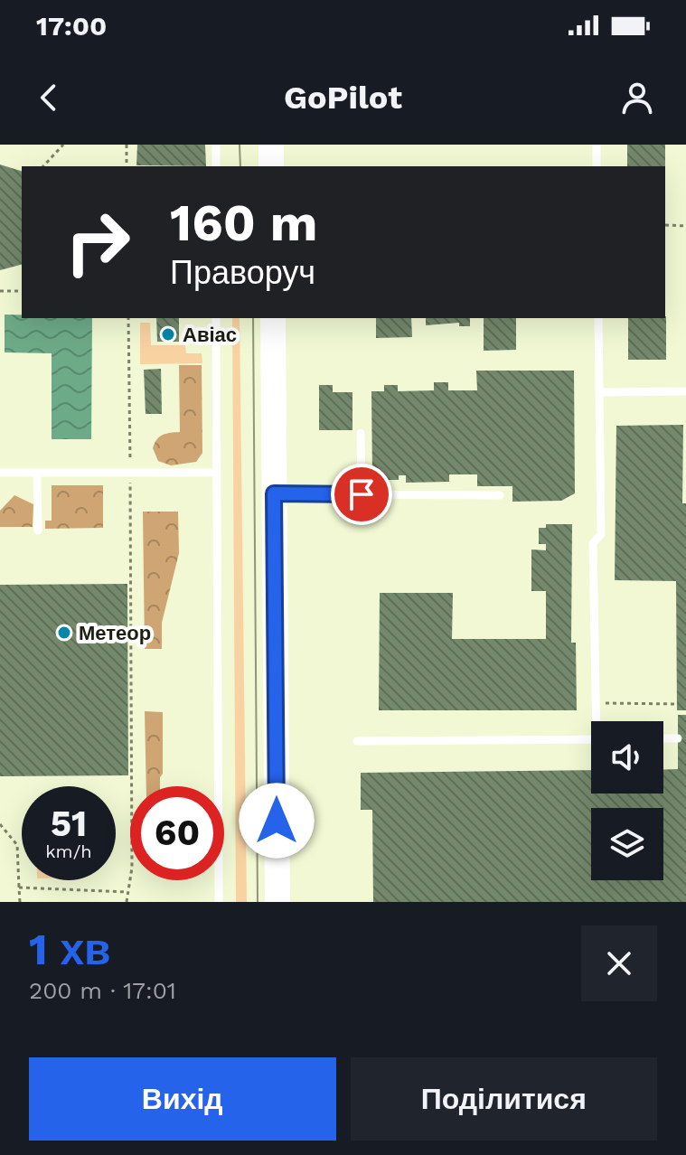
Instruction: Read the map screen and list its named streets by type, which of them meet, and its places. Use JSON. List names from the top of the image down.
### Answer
{
  "places": ["Авіас", "Метеор"],
  "page": {
    "status": "17:00",
    "header": "GoPilot",
    "turn": ["160 m", "Праворуч"],
    "speed": "51 km/h",
    "limit": "60",
    "heading": ["1 хв", "200 m · 17:01"],
    "buttons": ["Вихід", "Поділитися"]
  }
}
